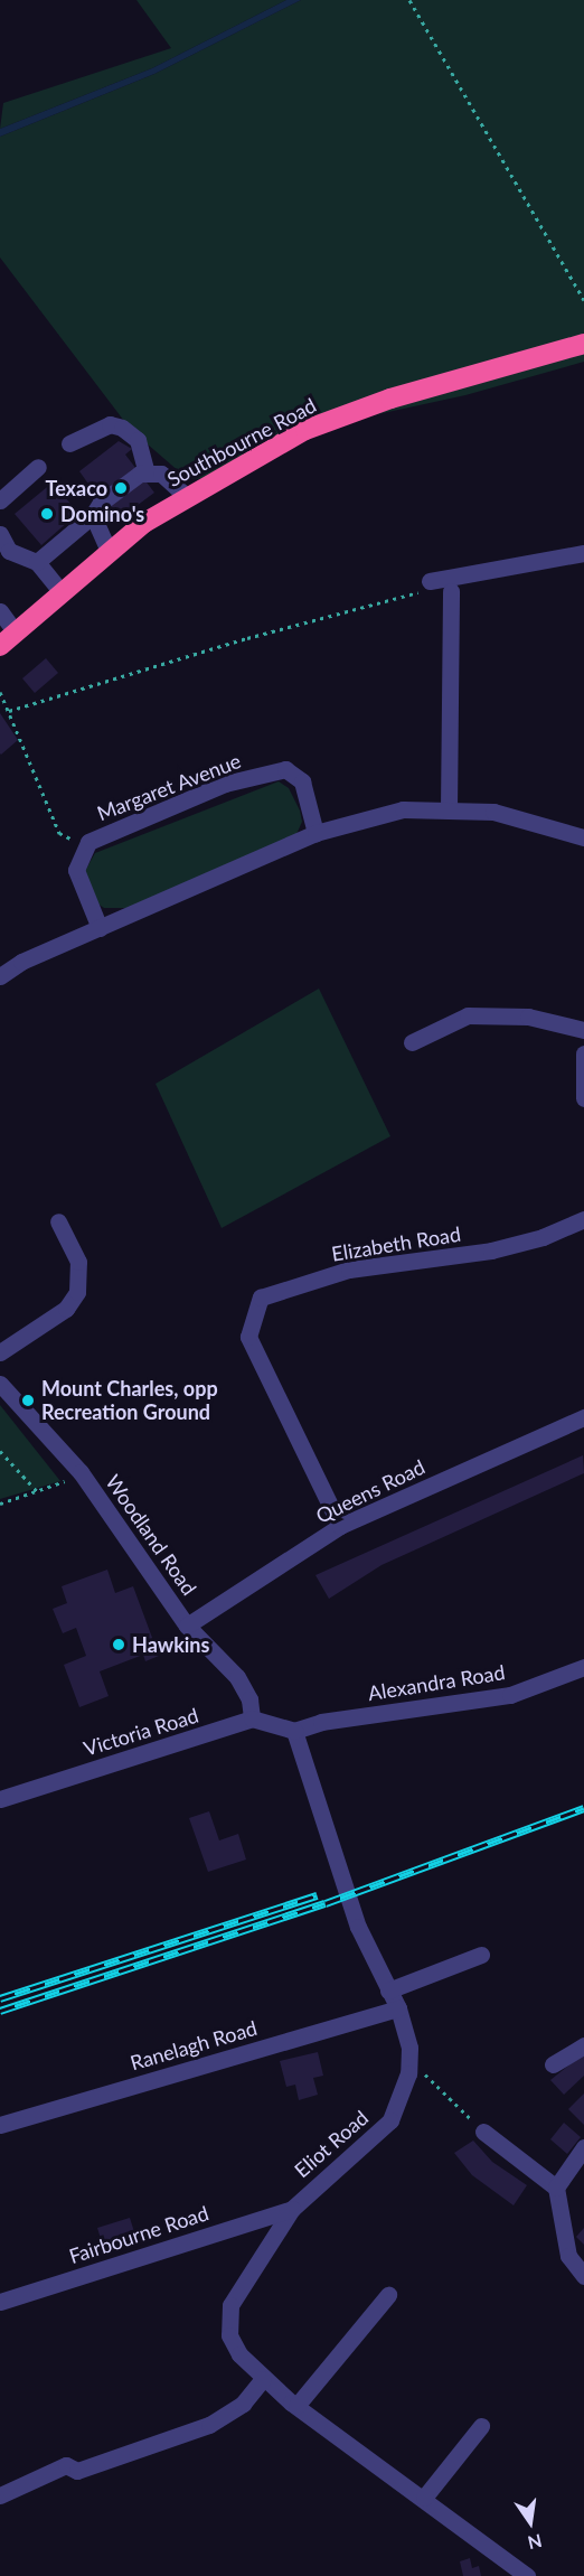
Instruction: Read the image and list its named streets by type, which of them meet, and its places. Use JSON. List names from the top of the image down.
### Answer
{
  "streets": {
    "highway": ["Southbourne Road"],
    "street": [
      "Margaret Avenue",
      "Elizabeth Road",
      "Queens Road",
      "Woodland Road",
      "Alexandra Road",
      "Victoria Road",
      "Ranelagh Road",
      "Eliot Road",
      "Fairbourne Road"
    ]
  },
  "crossings": [
    ["Elizabeth Road", "Queens Road"],
    ["Queens Road", "Woodland Road"],
    ["Woodland Road", "Victoria Road"],
    ["Alexandra Road", "Eliot Road"],
    ["Ranelagh Road", "Eliot Road"],
    ["Eliot Road", "Fairbourne Road"]
  ],
  "places": [
    "Texaco",
    "Domino's",
    "Mount Charles, opp Recreation Ground",
    "Hawkins"
  ],
  "north": "bottom"
}
